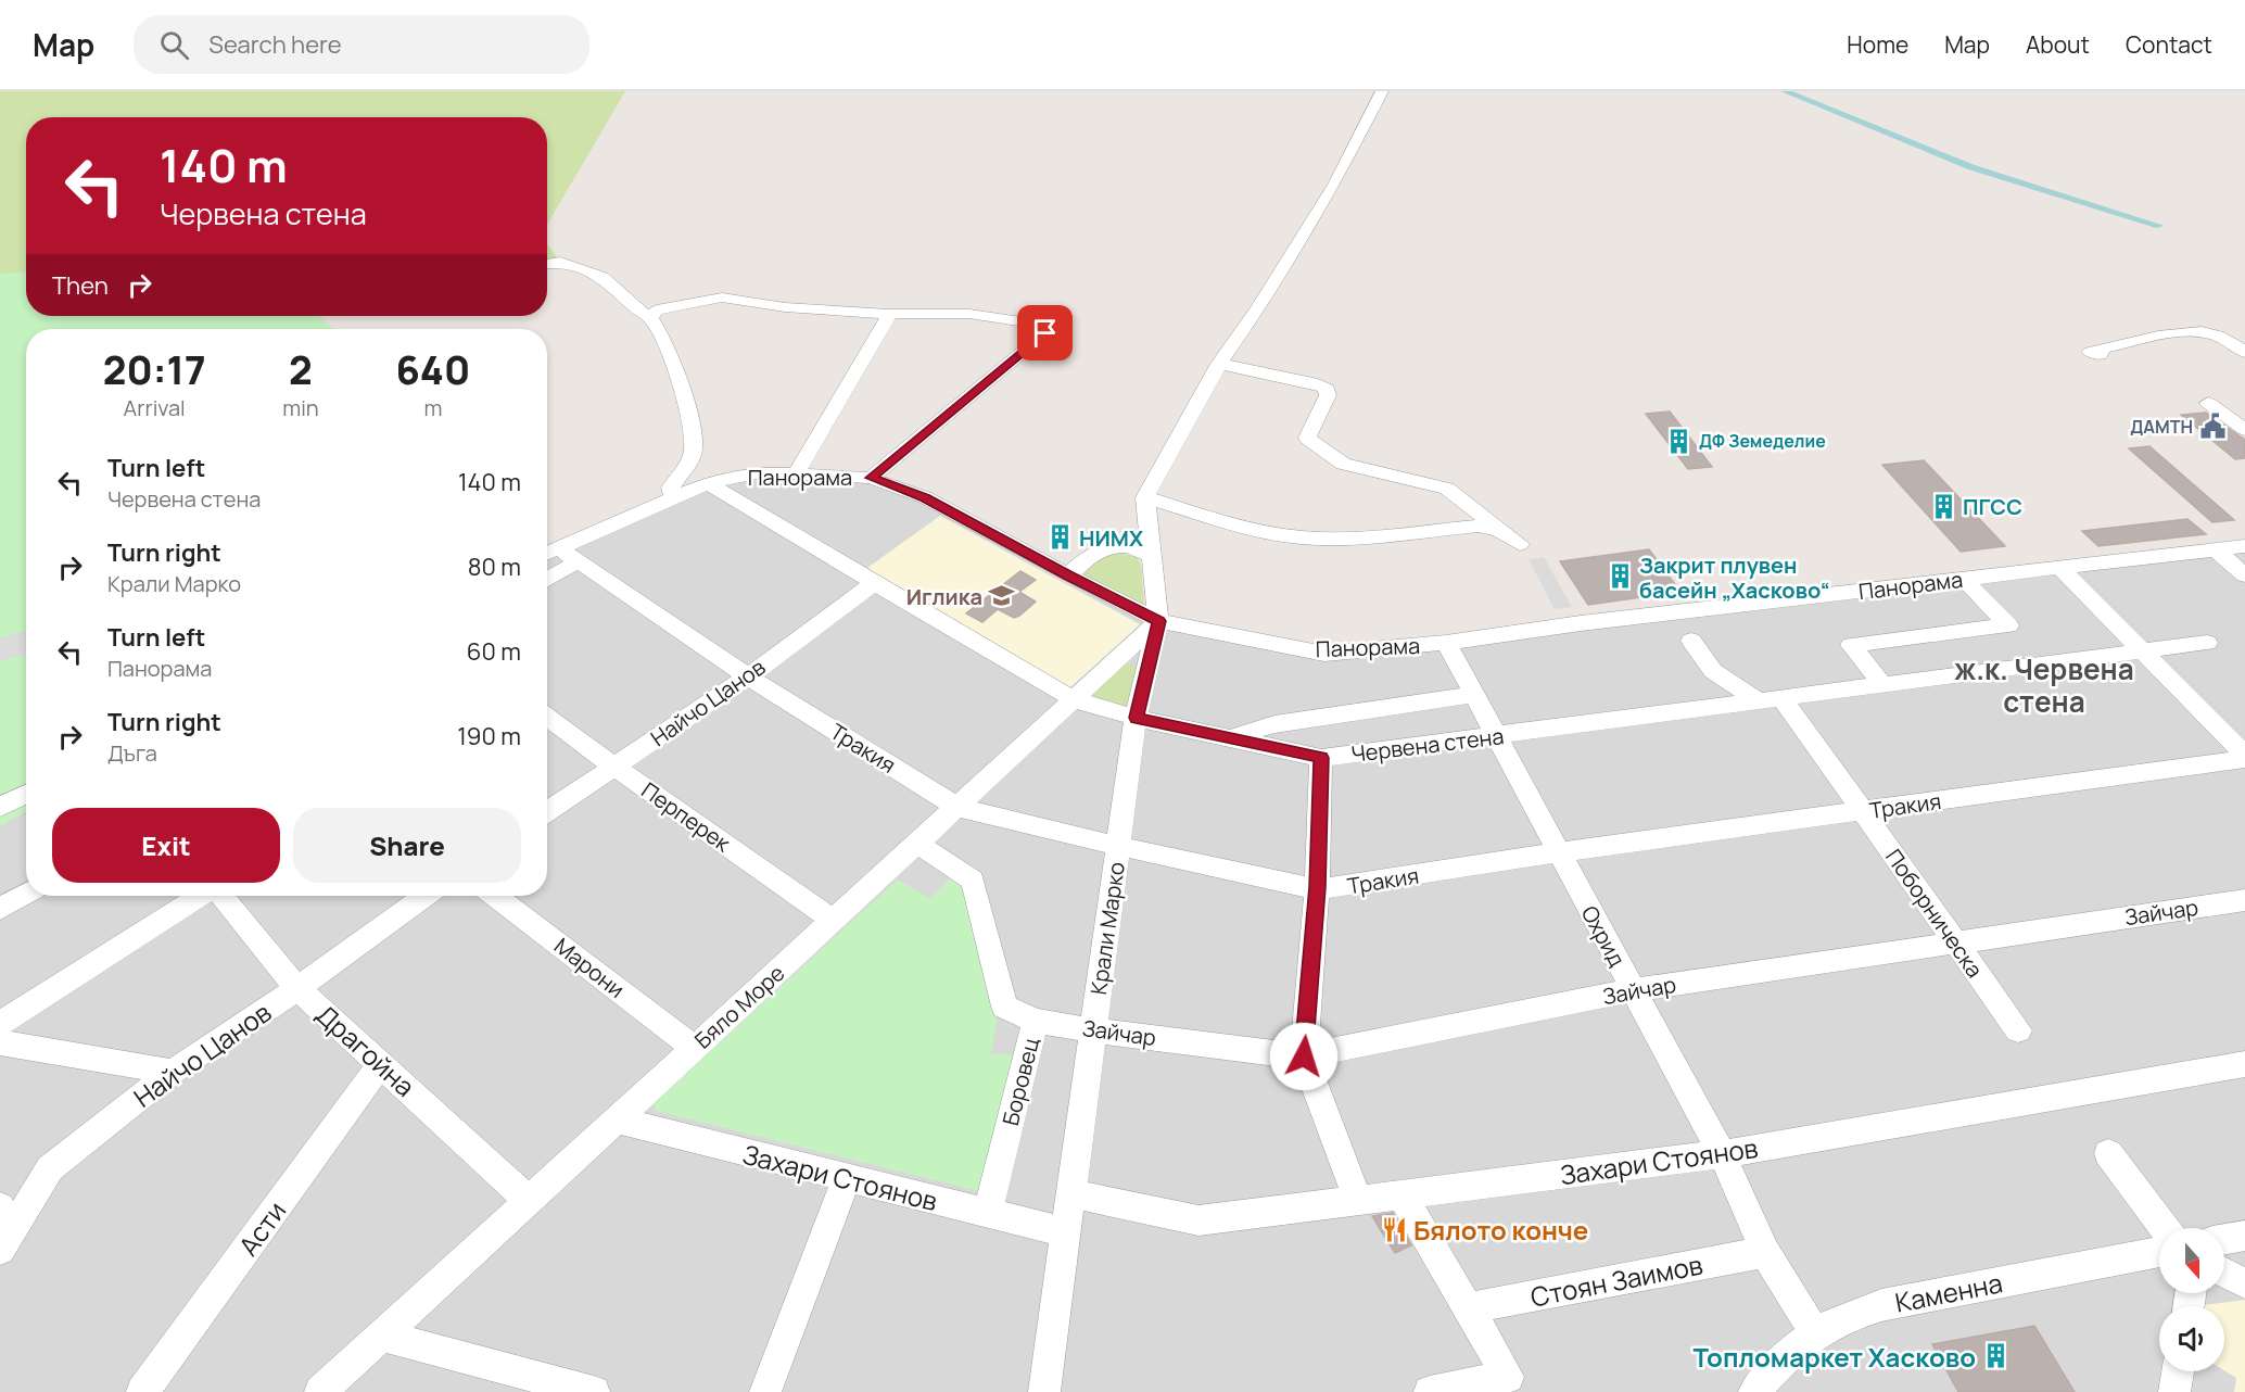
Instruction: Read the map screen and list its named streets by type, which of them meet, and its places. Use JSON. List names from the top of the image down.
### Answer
{
  "streets": {
    "street": [
      "Панорама",
      "Найчо Цанов",
      "Червена стена",
      "Тракия",
      "Перперек",
      "Зайчар",
      "Поборническа",
      "Крали Марко",
      "Охрид",
      "Марони",
      "Бяло Море",
      "Драгойна",
      "Боровец",
      "Захари Стоянов",
      "Асти",
      "Стоян Заимов",
      "Каменна"
    ]
  },
  "crossings": [
    ["Панорама", "Червена стена"],
    ["Панорама", "Тракия"],
    ["Панорама", "Крали Марко"],
    ["Панорама", "Охрид"],
    ["Панорама", "Бяло Море"],
    ["Найчо Цанов", "Червена стена"],
    ["Найчо Цанов", "Тракия"],
    ["Найчо Цанов", "Перперек"],
    ["Найчо Цанов", "Драгойна"],
    ["Червена стена", "Поборническа"],
    ["Червена стена", "Крали Марко"],
    ["Червена стена", "Охрид"],
    ["Червена стена", "Бяло Море"],
    ["Тракия", "Поборническа"],
    ["Тракия", "Крали Марко"],
    ["Тракия", "Охрид"],
    ["Тракия", "Бяло Море"],
    ["Перперек", "Бяло Море"],
    ["Зайчар", "Поборническа"],
    ["Зайчар", "Крали Марко"],
    ["Зайчар", "Охрид"],
    ["Зайчар", "Боровец"],
    ["Крали Марко", "Бяло Море"],
    ["Крали Марко", "Захари Стоянов"],
    ["Охрид", "Захари Стоянов"],
    ["Охрид", "Стоян Заимов"],
    ["Охрид", "Каменна"],
    ["Марони", "Бяло Море"],
    ["Бяло Море", "Драгойна"],
    ["Бяло Море", "Боровец"],
    ["Бяло Море", "Захари Стоянов"],
    ["Драгойна", "Асти"],
    ["Боровец", "Захари Стоянов"]
  ],
  "districts": ["ж.к. Червена стена"],
  "places": {
    "public building": ["ДАМТН"],
    "building": [
      "ДФ Земеделие",
      "ПГСС",
      "НИМХ",
      "Закрит плувен басейн „Хасково“",
      "Топломаркет Хасково"
    ],
    "school or university": ["Иглика"],
    "restaurant": ["Бялото конче"]
  },
  "north": "bottom",
  "page": {
    "header": "Map",
    "search": "Search here",
    "nav": [
      "Home",
      "Map",
      "About",
      "Contact"
    ],
    "turn": ["140 m", "Червена стена"],
    "then": "Then",
    "eta": [
      "20:17",
      "Arrival",
      "2",
      "min",
      "640",
      "m"
    ],
    "list": [
      {
        "name": "Turn left",
        "note": "Червена стена",
        "value": "140 m"
      },
      {
        "name": "Turn right",
        "note": "Крали Марко",
        "value": "80 m"
      },
      {
        "name": "Turn left",
        "note": "Панорама",
        "value": "60 m"
      },
      {
        "name": "Turn right",
        "note": "Дъга",
        "value": "190 m"
      }
    ],
    "buttons": ["Exit", "Share"]
  }
}
